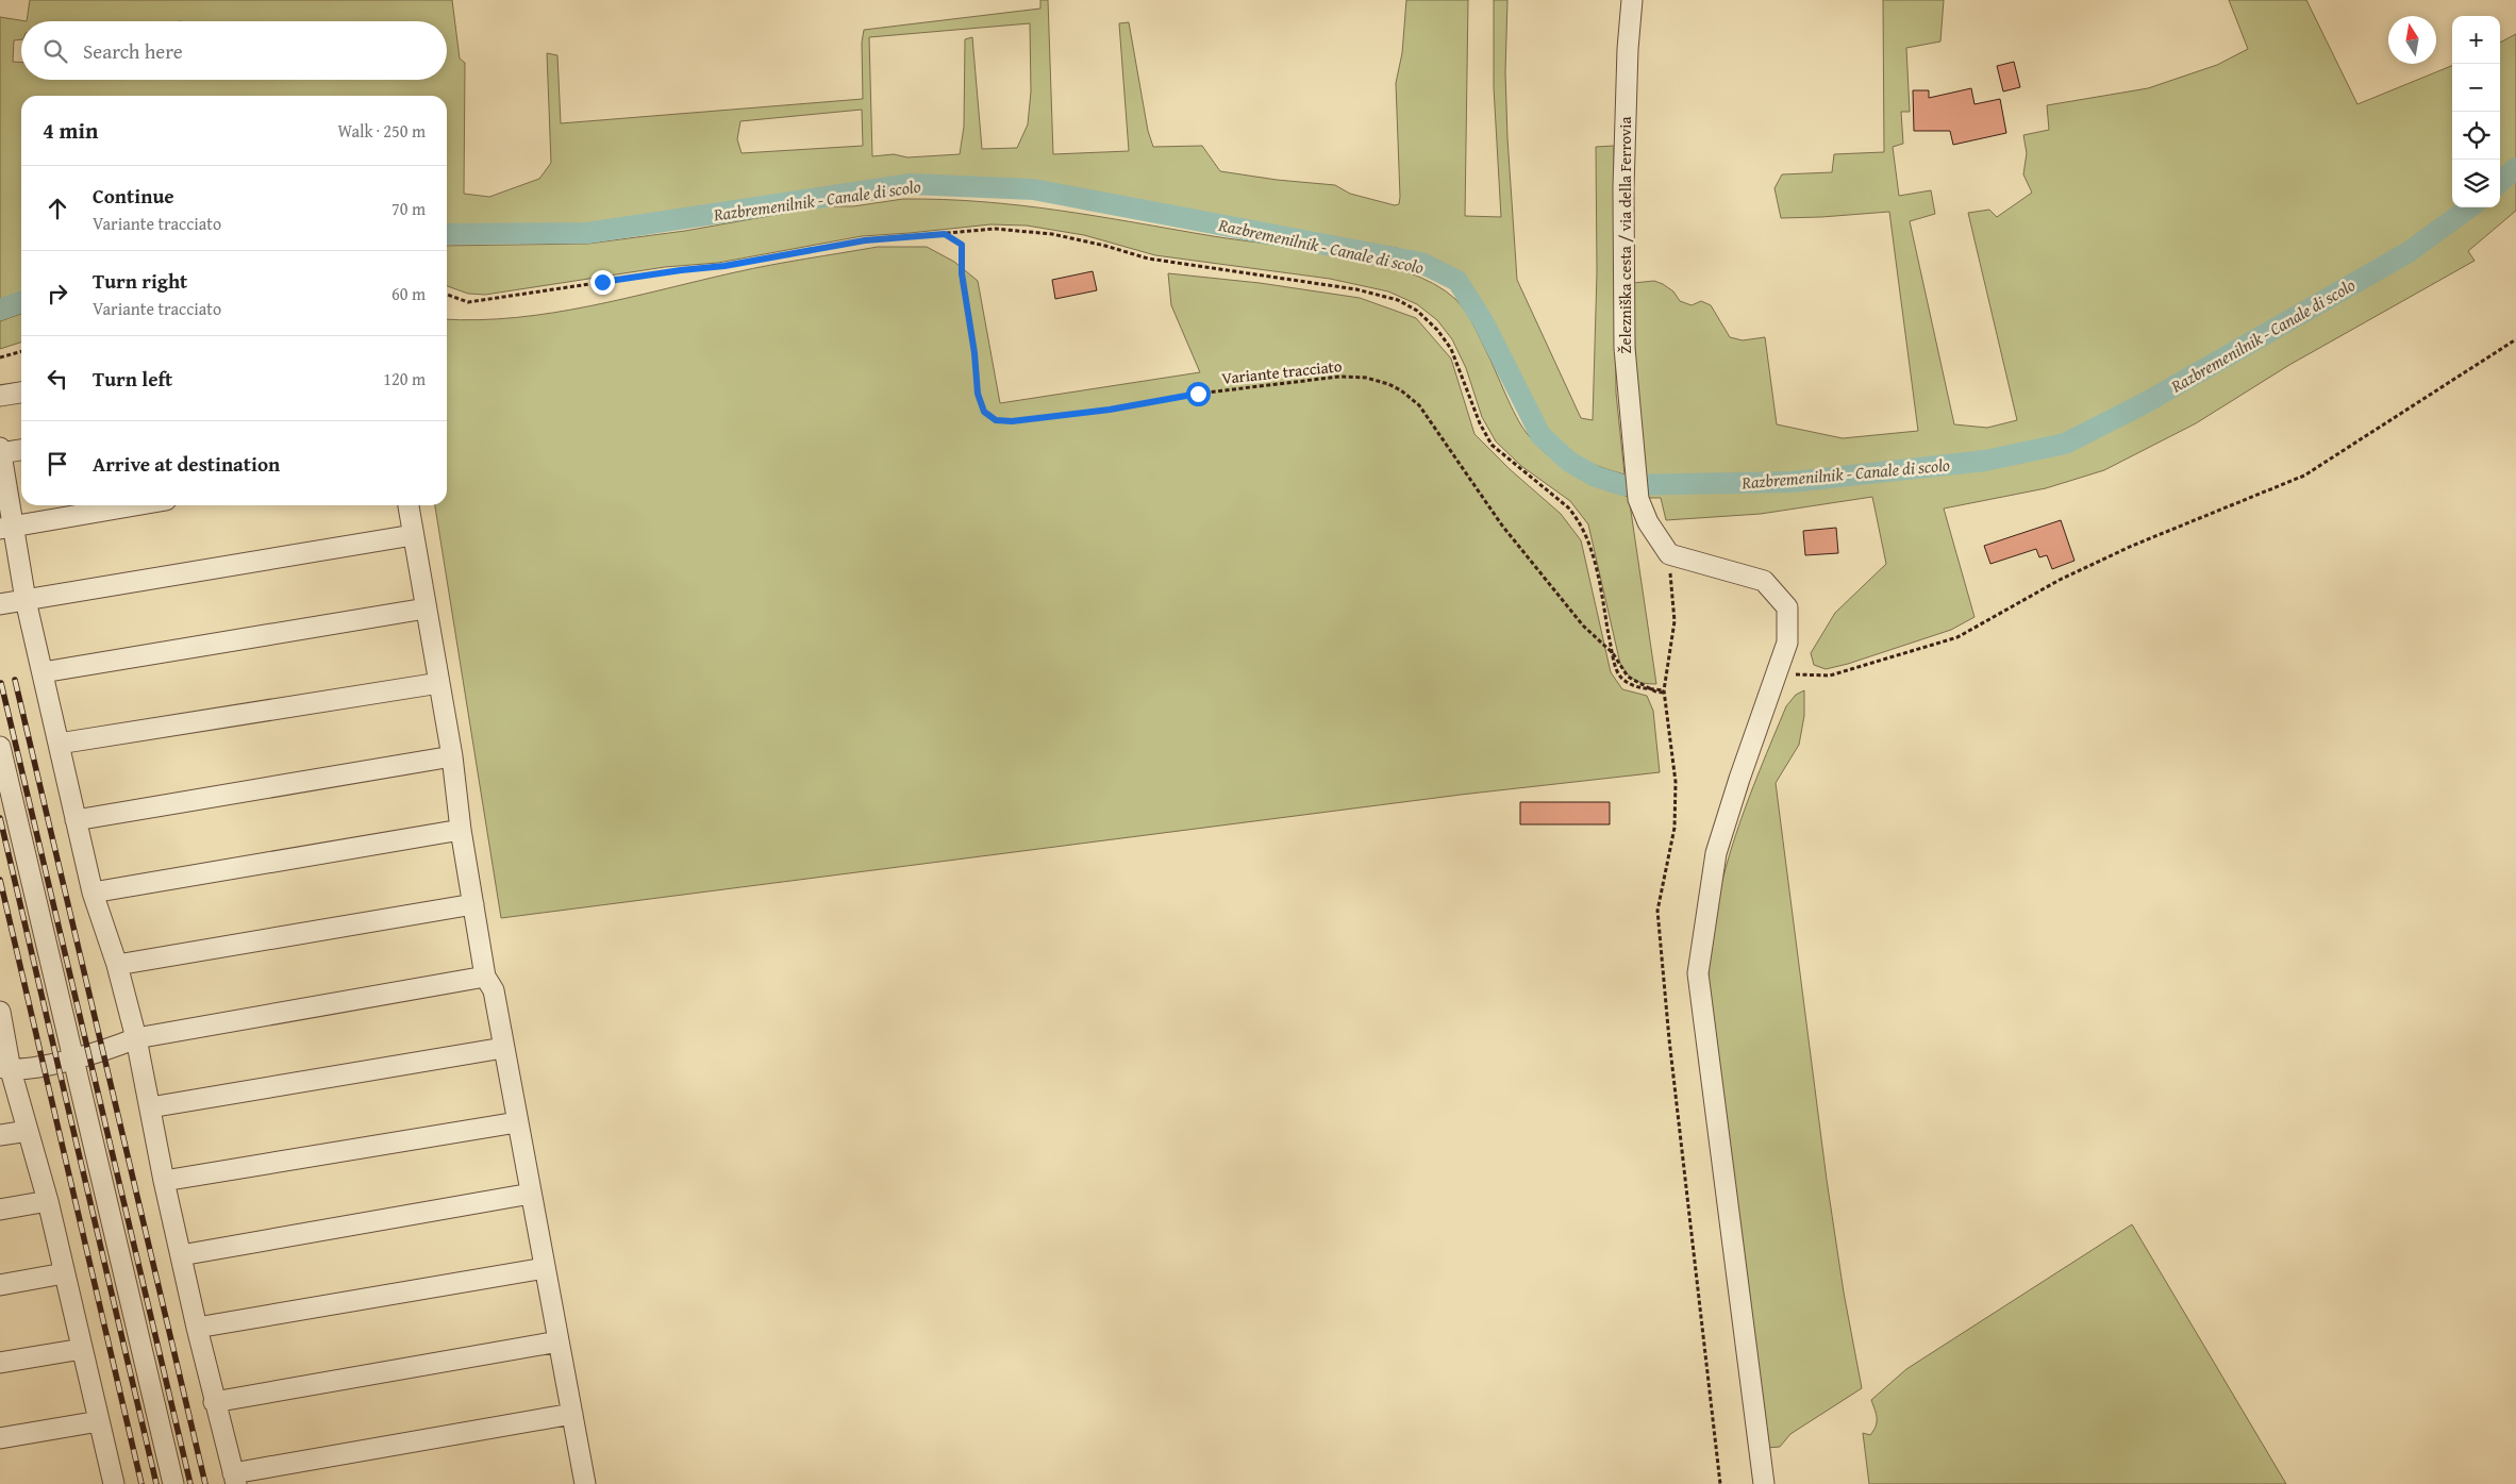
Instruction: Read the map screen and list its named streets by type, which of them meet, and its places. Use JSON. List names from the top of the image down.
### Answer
{
  "streets": {
    "street": ["Železniška cesta / via della Ferrovia"],
    "path": ["Variante tracciato"]
  },
  "water": ["Razbremenilnik - Canale di scolo"],
  "north": "top",
  "page": {
    "map_buttons": ["+", "−"],
    "search": "Search here",
    "heading": ["4 min", "Walk · 250 m"],
    "list": [
      ["Continue", "Variante tracciato", "70 m"],
      ["Turn right", "Variante tracciato", "60 m"],
      ["Turn left", "120 m"],
      "Arrive at destination"
    ]
  }
}
